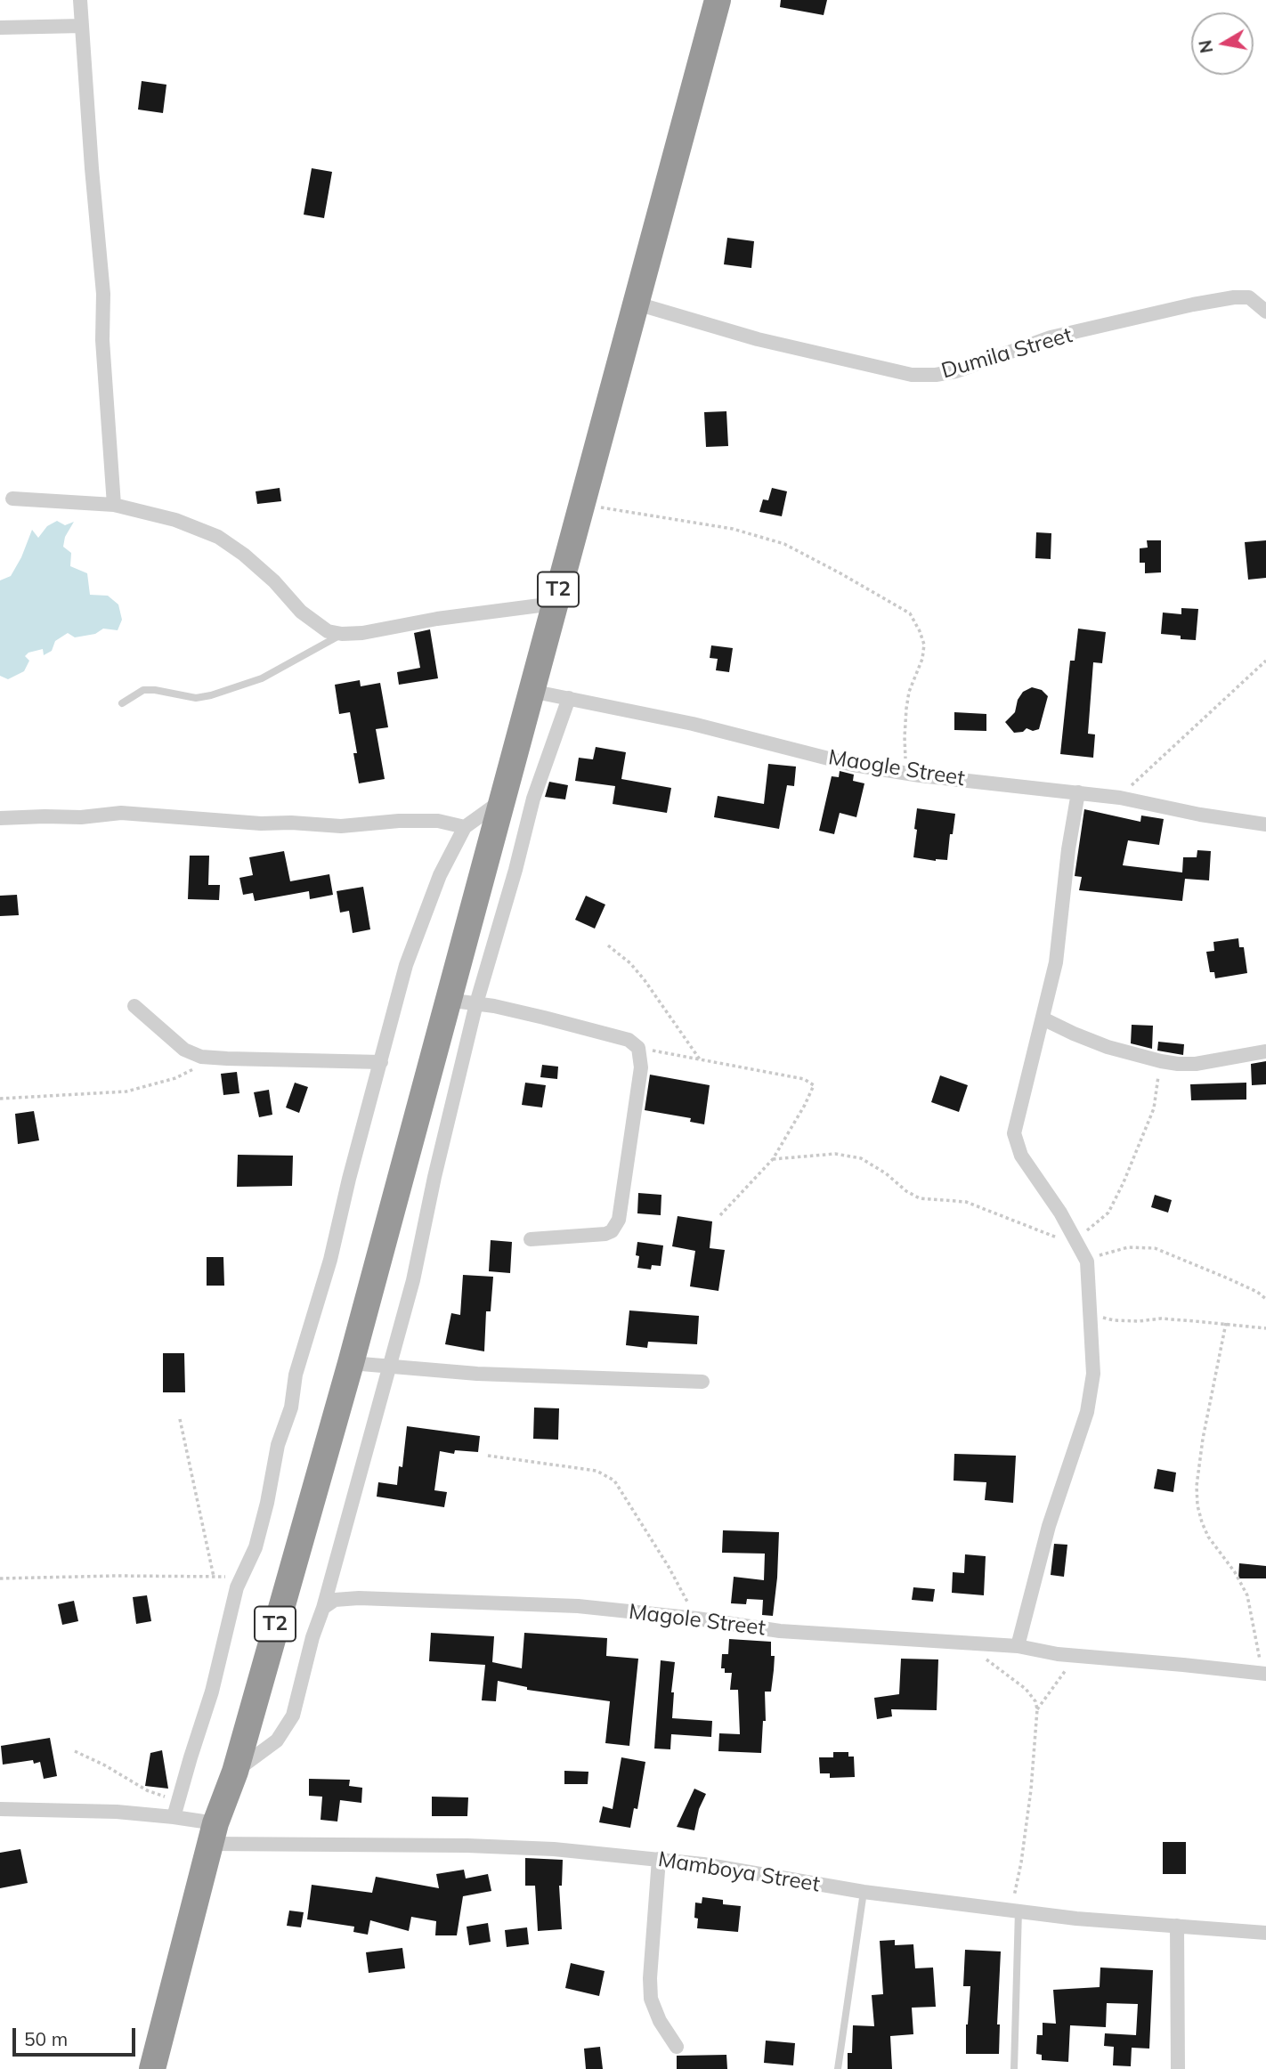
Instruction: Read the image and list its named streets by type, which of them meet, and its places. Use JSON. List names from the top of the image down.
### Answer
{
  "streets": {
    "highway": ["T2"],
    "street": [
      "Dumila Street",
      "Maogle Street",
      "Magole Street",
      "Mamboya Street"
    ]
  },
  "crossings": [
    ["Dumila Street", "T2"],
    ["T2", "Maogle Street"],
    ["T2", "Mamboya Street"]
  ],
  "scale_bar": "50 m",
  "north": "left"
}
